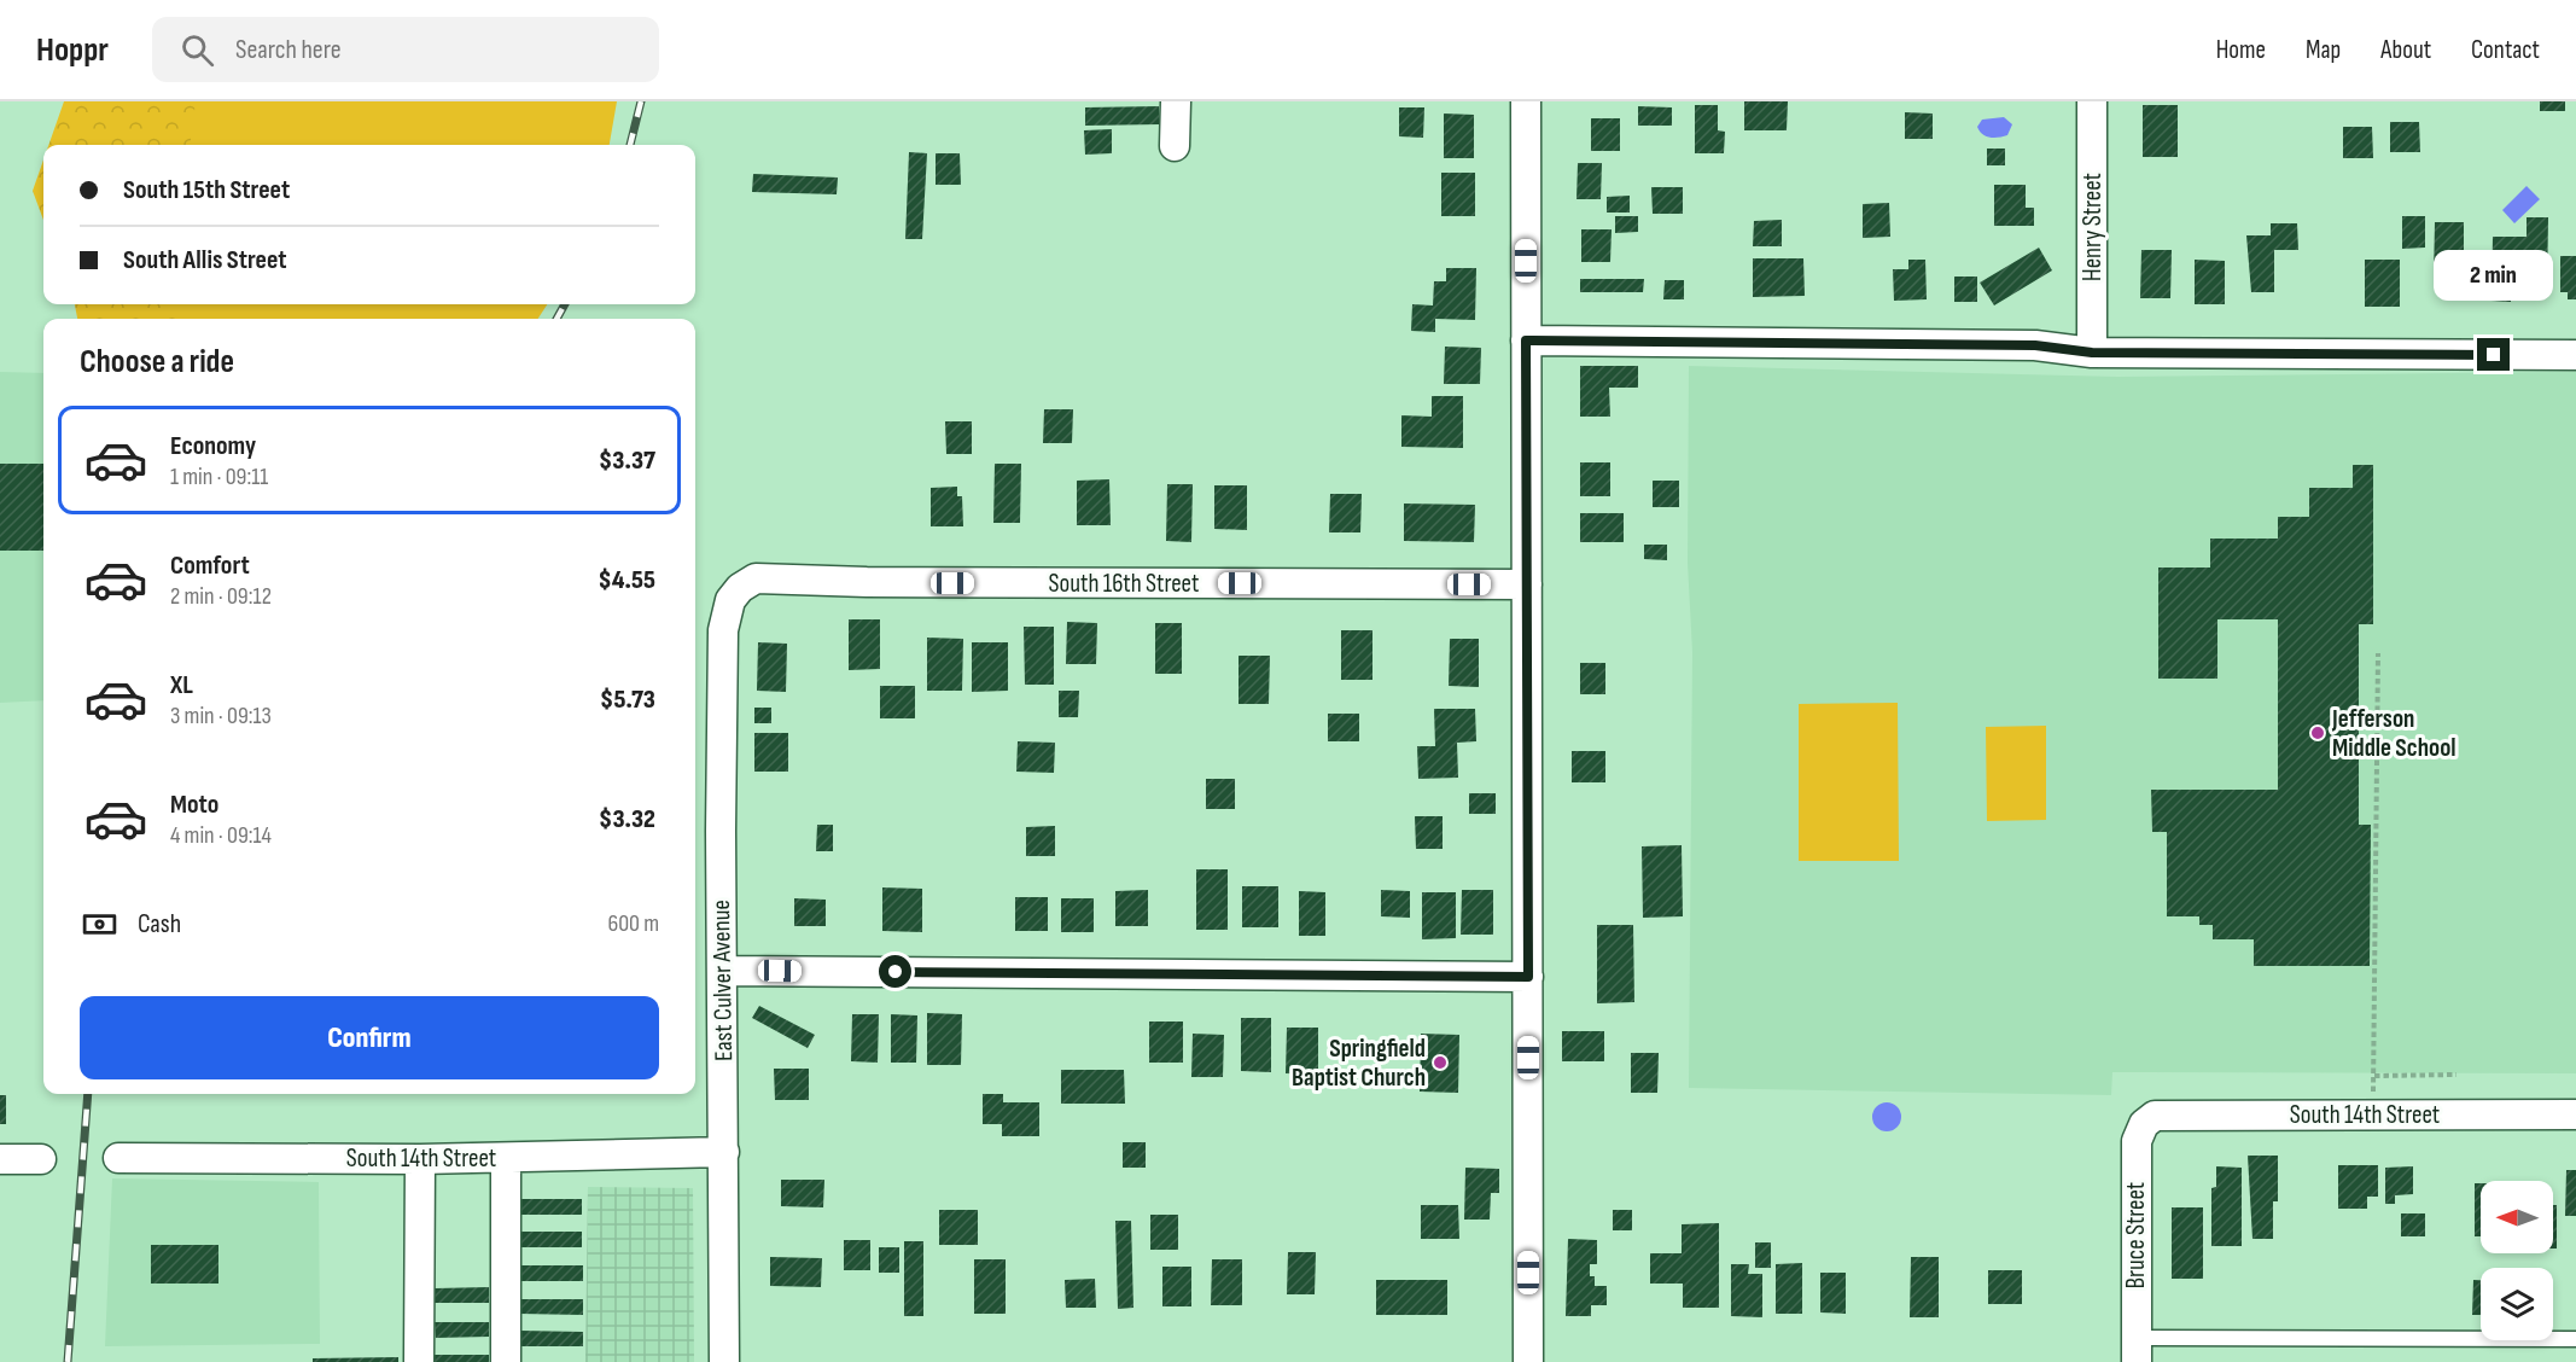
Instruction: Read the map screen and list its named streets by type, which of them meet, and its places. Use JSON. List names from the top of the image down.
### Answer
{
  "streets": {
    "street": [
      "Henry Street",
      "South 16th Street",
      "East Culver Avenue",
      "South 14th Street",
      "Bruce Street"
    ]
  },
  "crossings": [
    ["South 16th Street", "East Culver Avenue"],
    ["East Culver Avenue", "South 14th Street"],
    ["South 14th Street", "Bruce Street"]
  ],
  "places": ["Jefferson Middle School", "Springfield Baptist Church"],
  "north": "left",
  "page": {
    "header": "Hoppr",
    "search": "Search here",
    "nav": [
      "Home",
      "Map",
      "About",
      "Contact"
    ],
    "banner": ["South 15th Street", "South Allis Street"],
    "bubble": "2 min",
    "heading": "Choose a ride",
    "list": [
      {
        "name": "Economy",
        "note": "1 min · 09:11",
        "value": "$3.37"
      },
      {
        "name": "Comfort",
        "note": "2 min · 09:12",
        "value": "$4.55"
      },
      {
        "name": "XL",
        "note": "3 min · 09:13",
        "value": "$5.73"
      },
      {
        "name": "Moto",
        "note": "4 min · 09:14",
        "value": "$3.32"
      }
    ],
    "pay": ["Cash", "600 m"],
    "buttons": "Confirm"
  }
}
